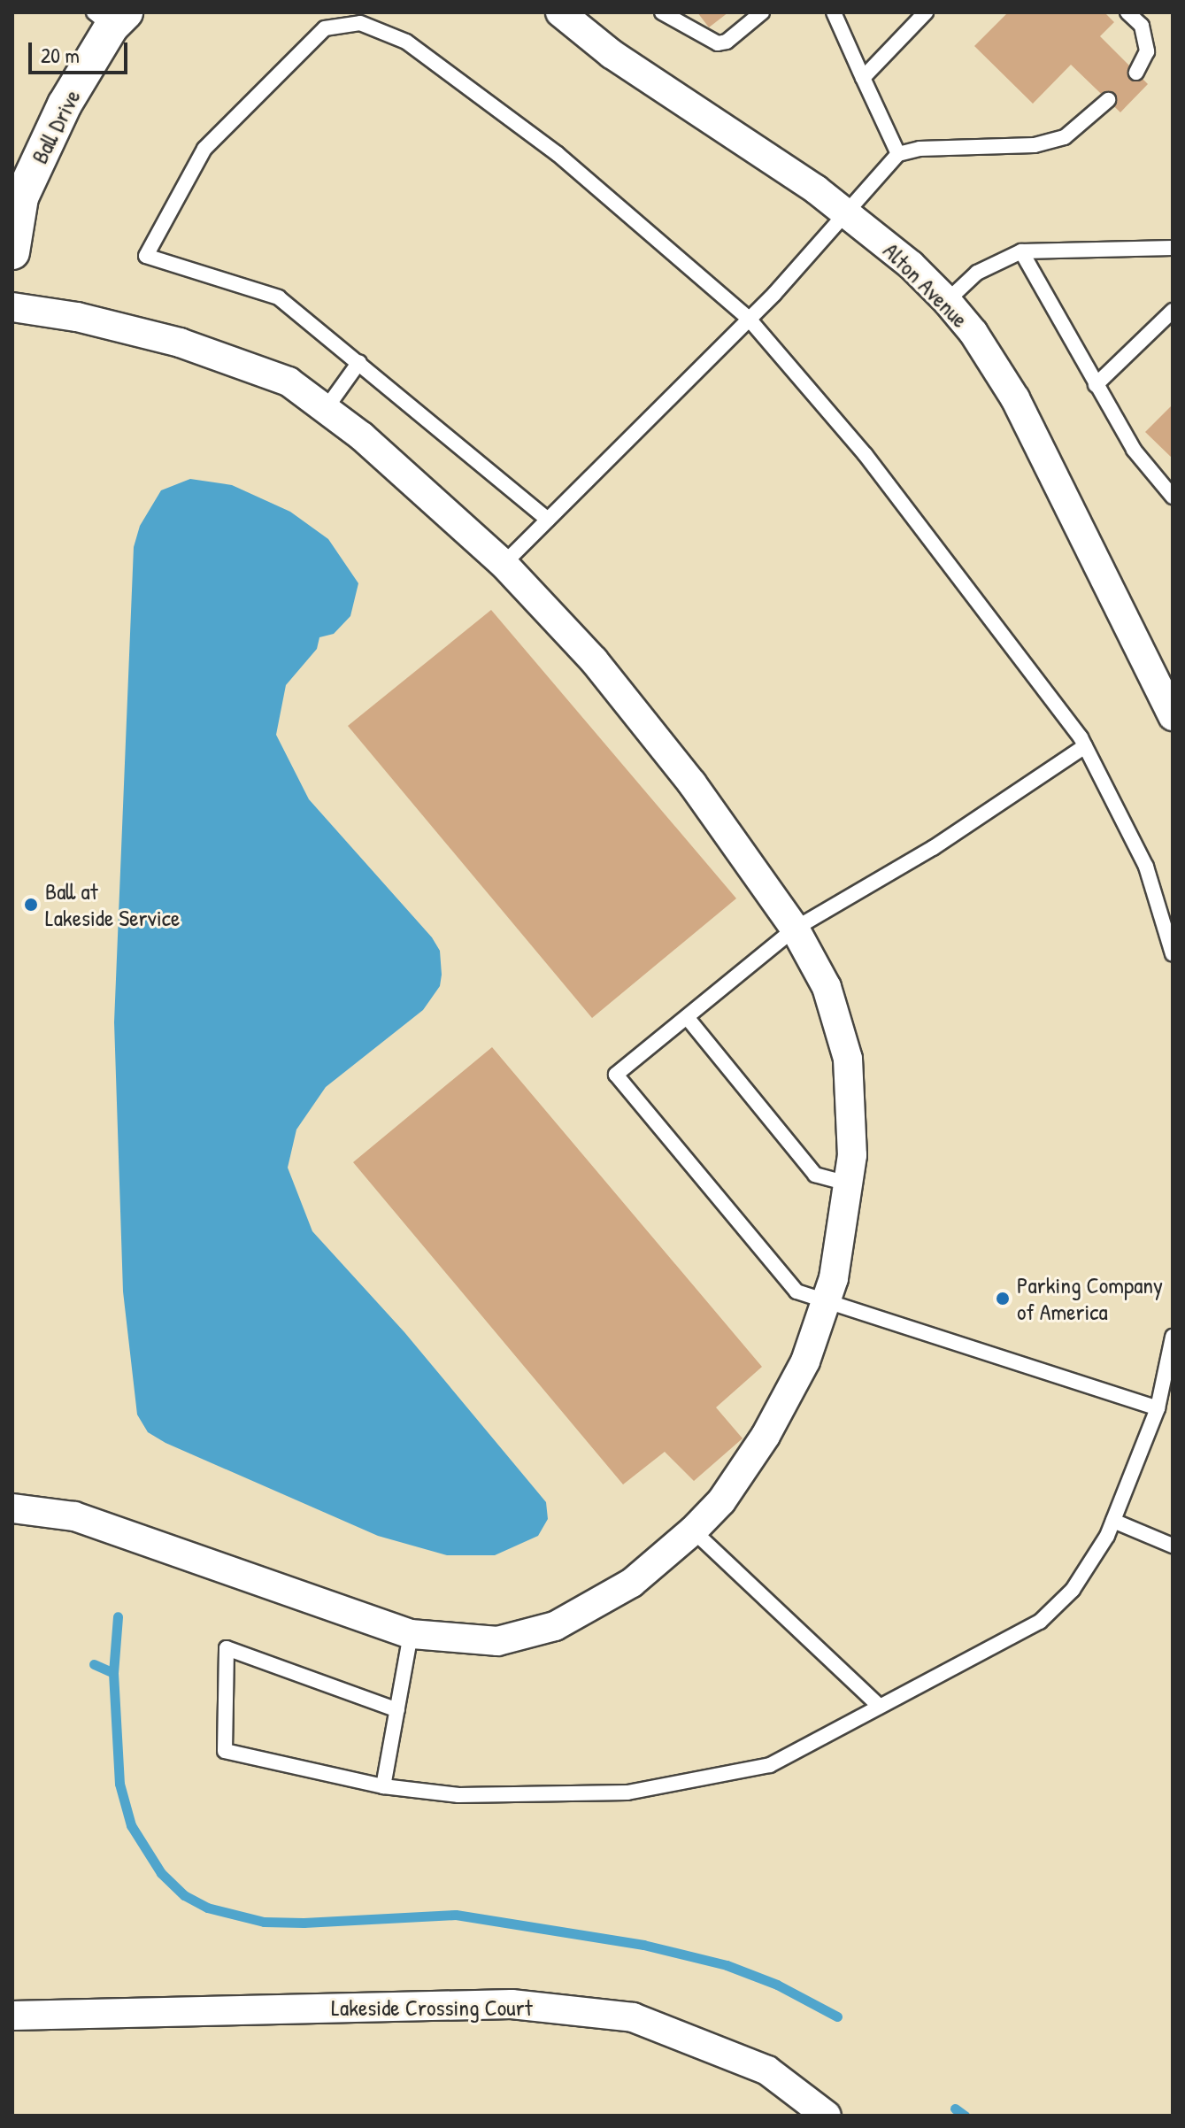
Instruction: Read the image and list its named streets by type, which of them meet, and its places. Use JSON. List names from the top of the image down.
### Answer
{
  "streets": {
    "street": ["Ball Drive", "Alton Avenue", "Lakeside Crossing Court"]
  },
  "places": ["Ball at Lakeside Service", "Parking Company of America"],
  "scale_bar": "20 m"
}
